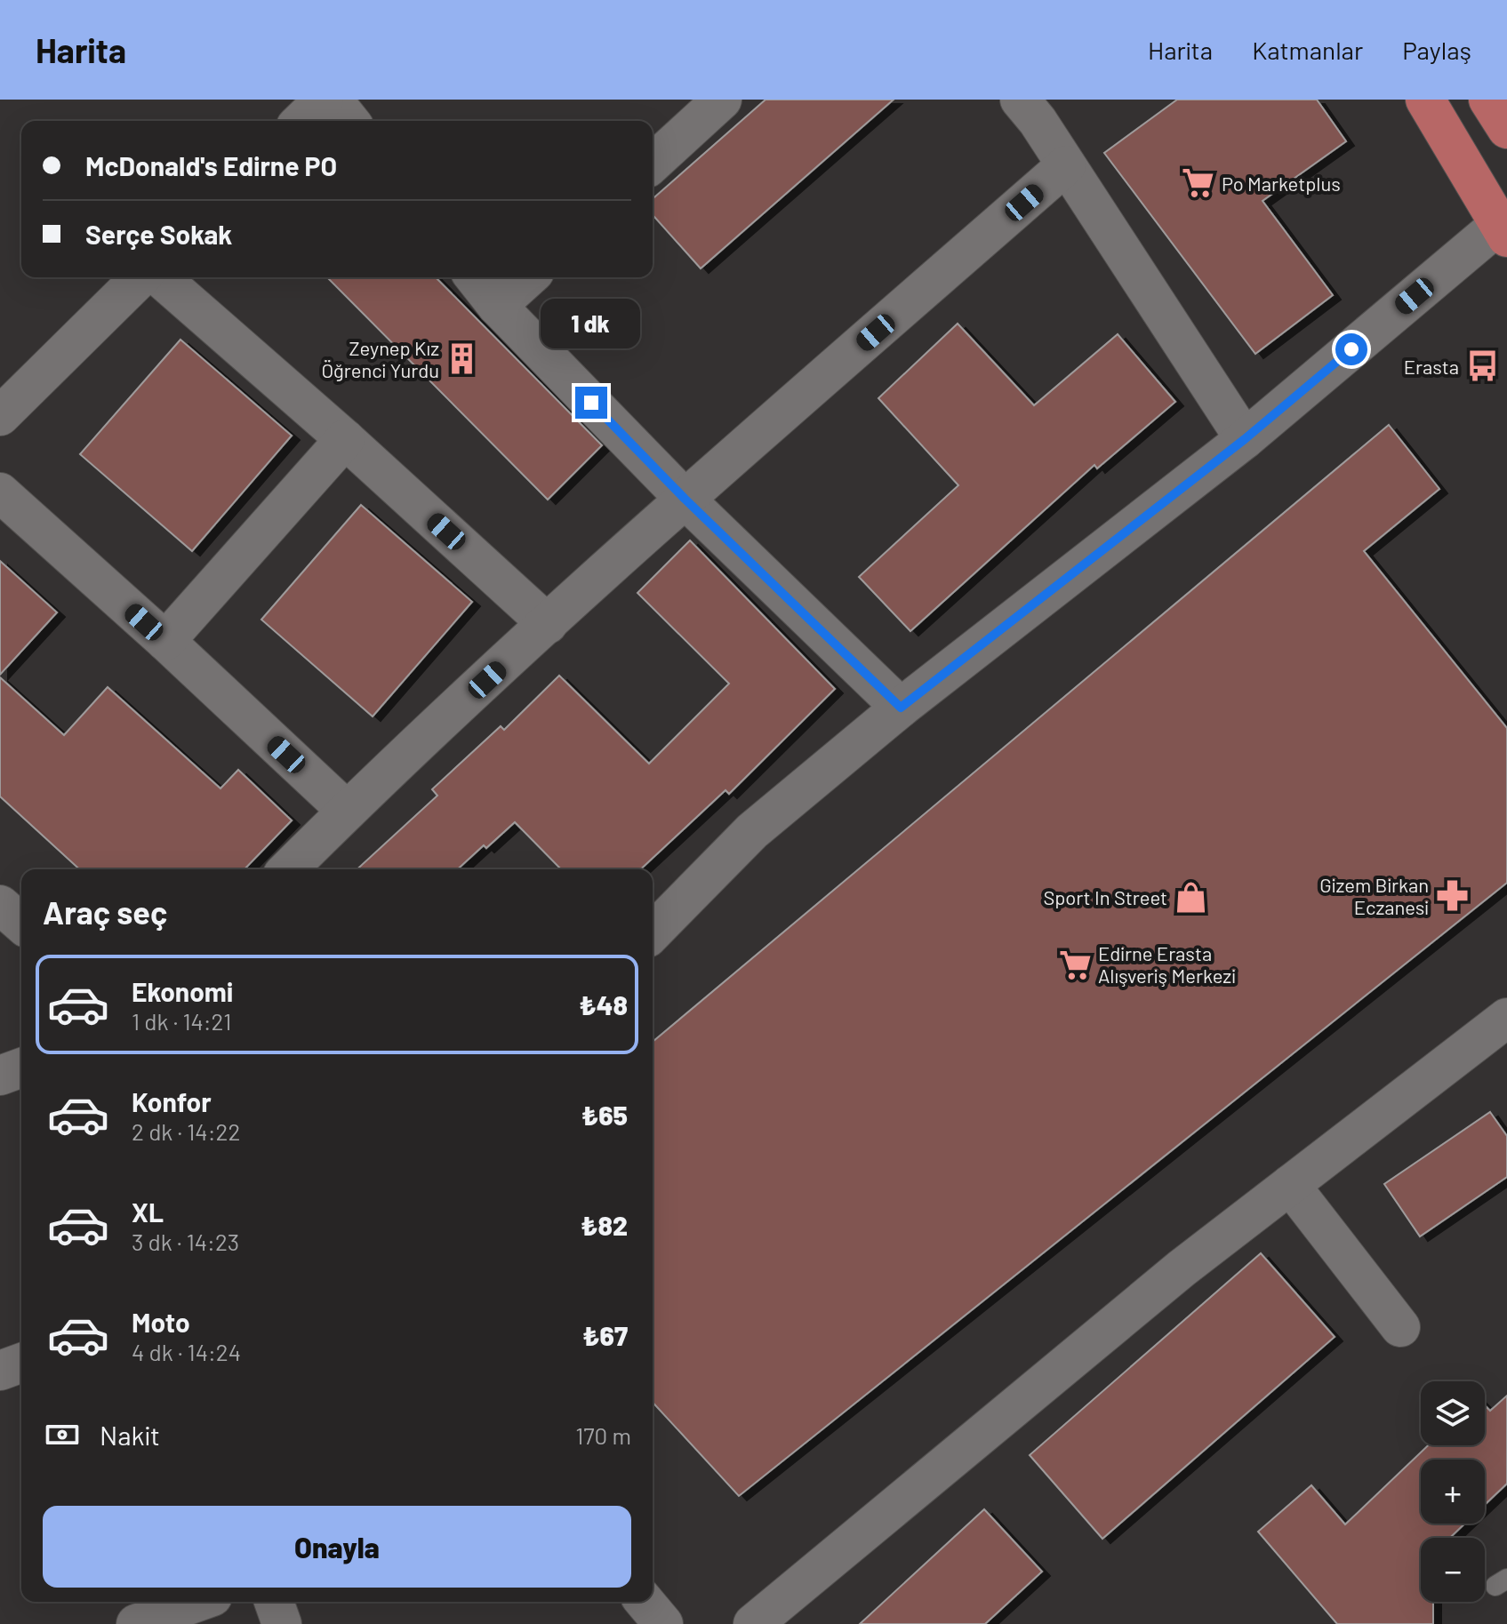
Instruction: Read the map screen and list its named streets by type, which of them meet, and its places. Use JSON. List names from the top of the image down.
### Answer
{
  "places": {
    "supermarket": ["Po Marketplus", "Edirne Erasta Alışveriş Merkezi"],
    "building": ["Zeynep Kız Öğrenci Yurdu"],
    "bus stop": ["Erasta"],
    "pharmacy": ["Gizem Birkan Eczanesi"],
    "shop": ["Sport In Street"]
  },
  "page": {
    "header": "Harita",
    "nav": ["Harita", "Katmanlar", "Paylaş"],
    "banner": ["McDonald's Edirne PO", "Serçe Sokak"],
    "bubble": "1 dk",
    "heading": "Araç seç",
    "list": [
      {
        "name": "Ekonomi",
        "note": "1 dk · 14:21",
        "value": "₺48"
      },
      {
        "name": "Konfor",
        "note": "2 dk · 14:22",
        "value": "₺65"
      },
      {
        "name": "XL",
        "note": "3 dk · 14:23",
        "value": "₺82"
      },
      {
        "name": "Moto",
        "note": "4 dk · 14:24",
        "value": "₺67"
      }
    ],
    "map_buttons": ["+", "−"],
    "pay": ["Nakit", "170 m"],
    "buttons": "Onayla"
  }
}
